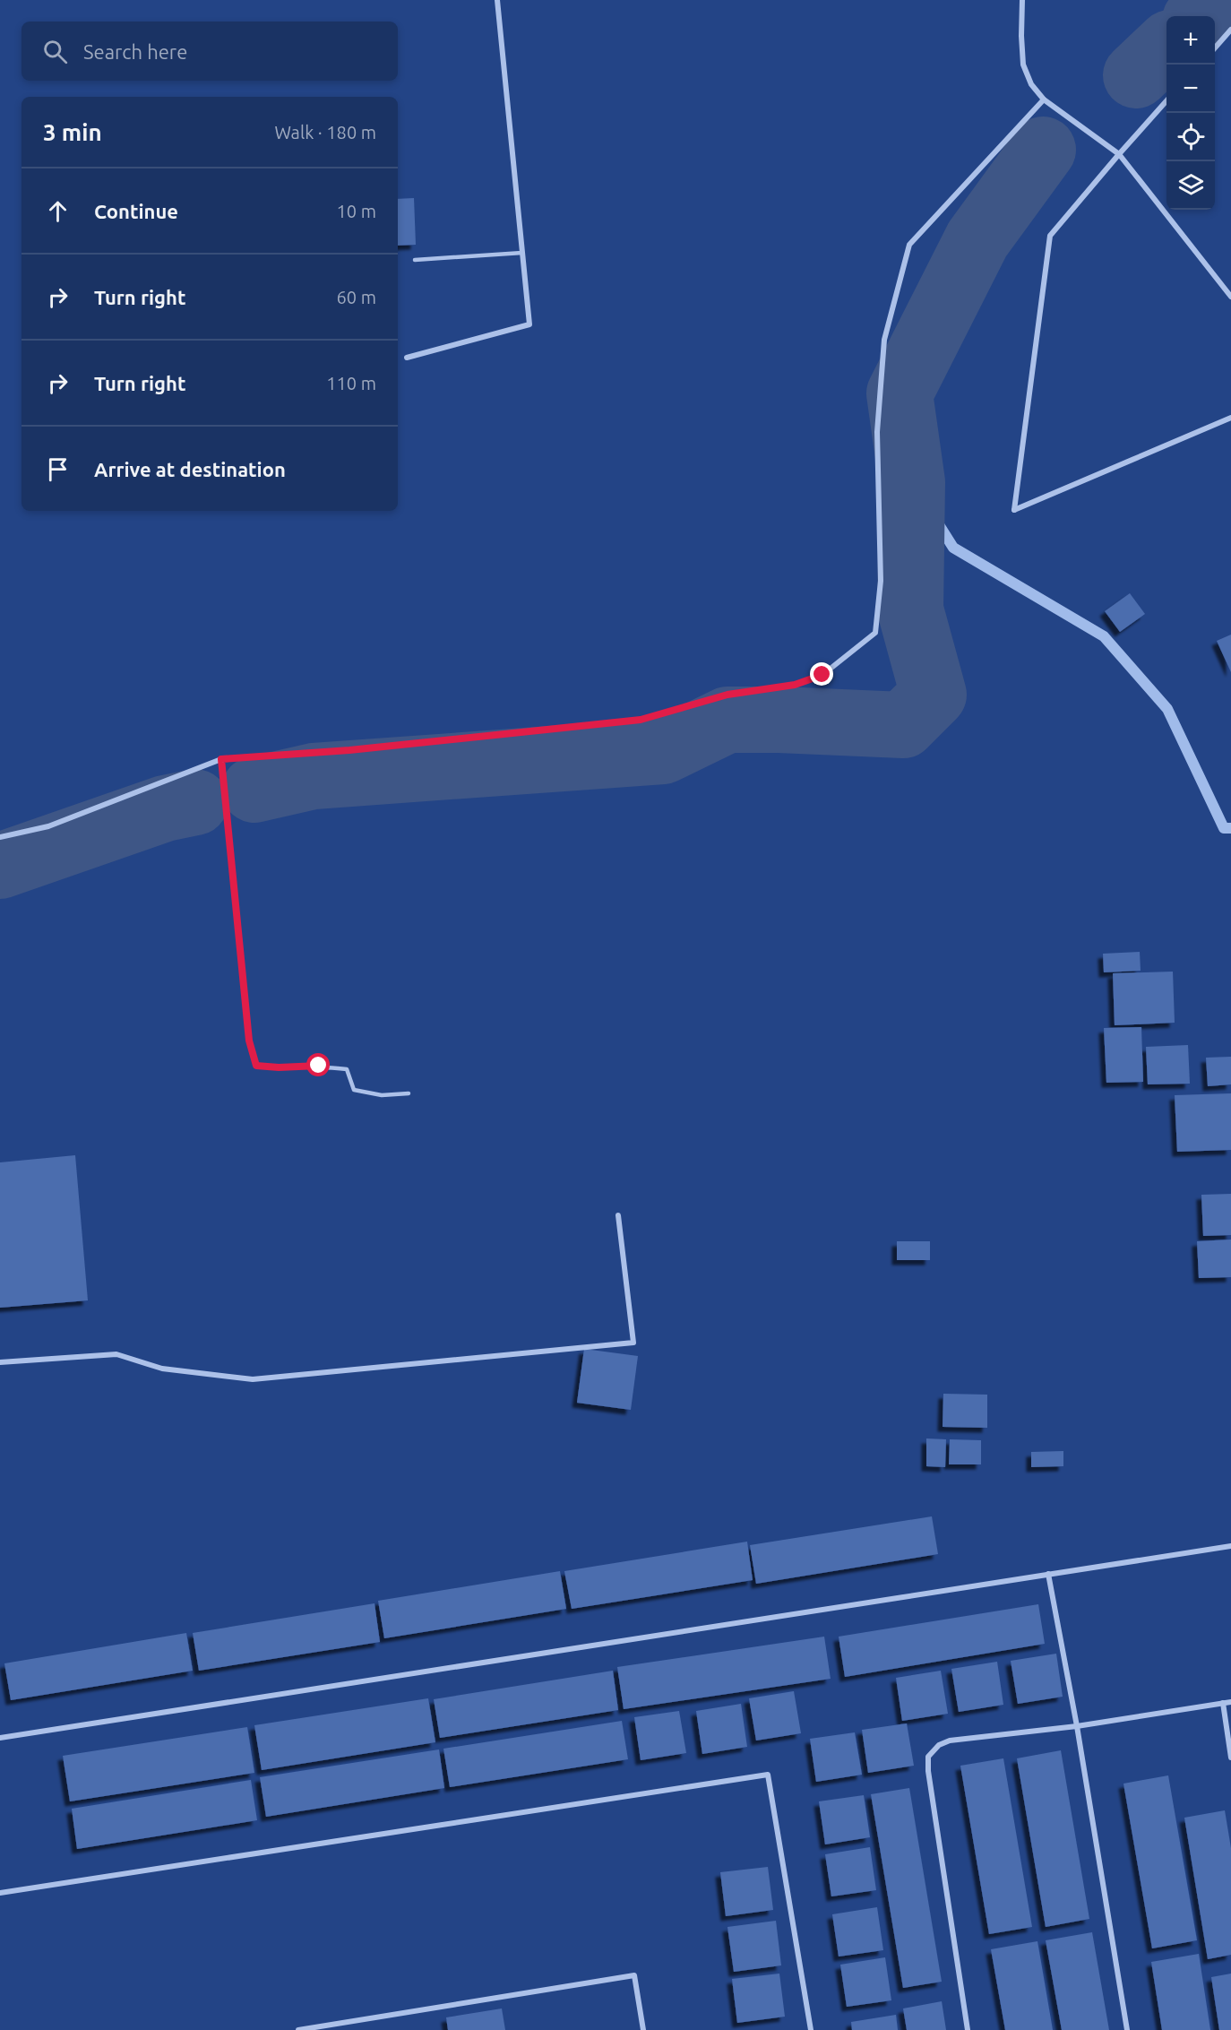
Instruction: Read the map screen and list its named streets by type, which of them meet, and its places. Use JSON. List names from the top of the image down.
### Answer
{
  "page": {
    "map_buttons": ["+", "−"],
    "search": "Search here",
    "heading": ["3 min", "Walk · 180 m"],
    "list": [
      ["Continue", "10 m"],
      ["Turn right", "60 m"],
      ["Turn right", "110 m"],
      "Arrive at destination"
    ]
  }
}
